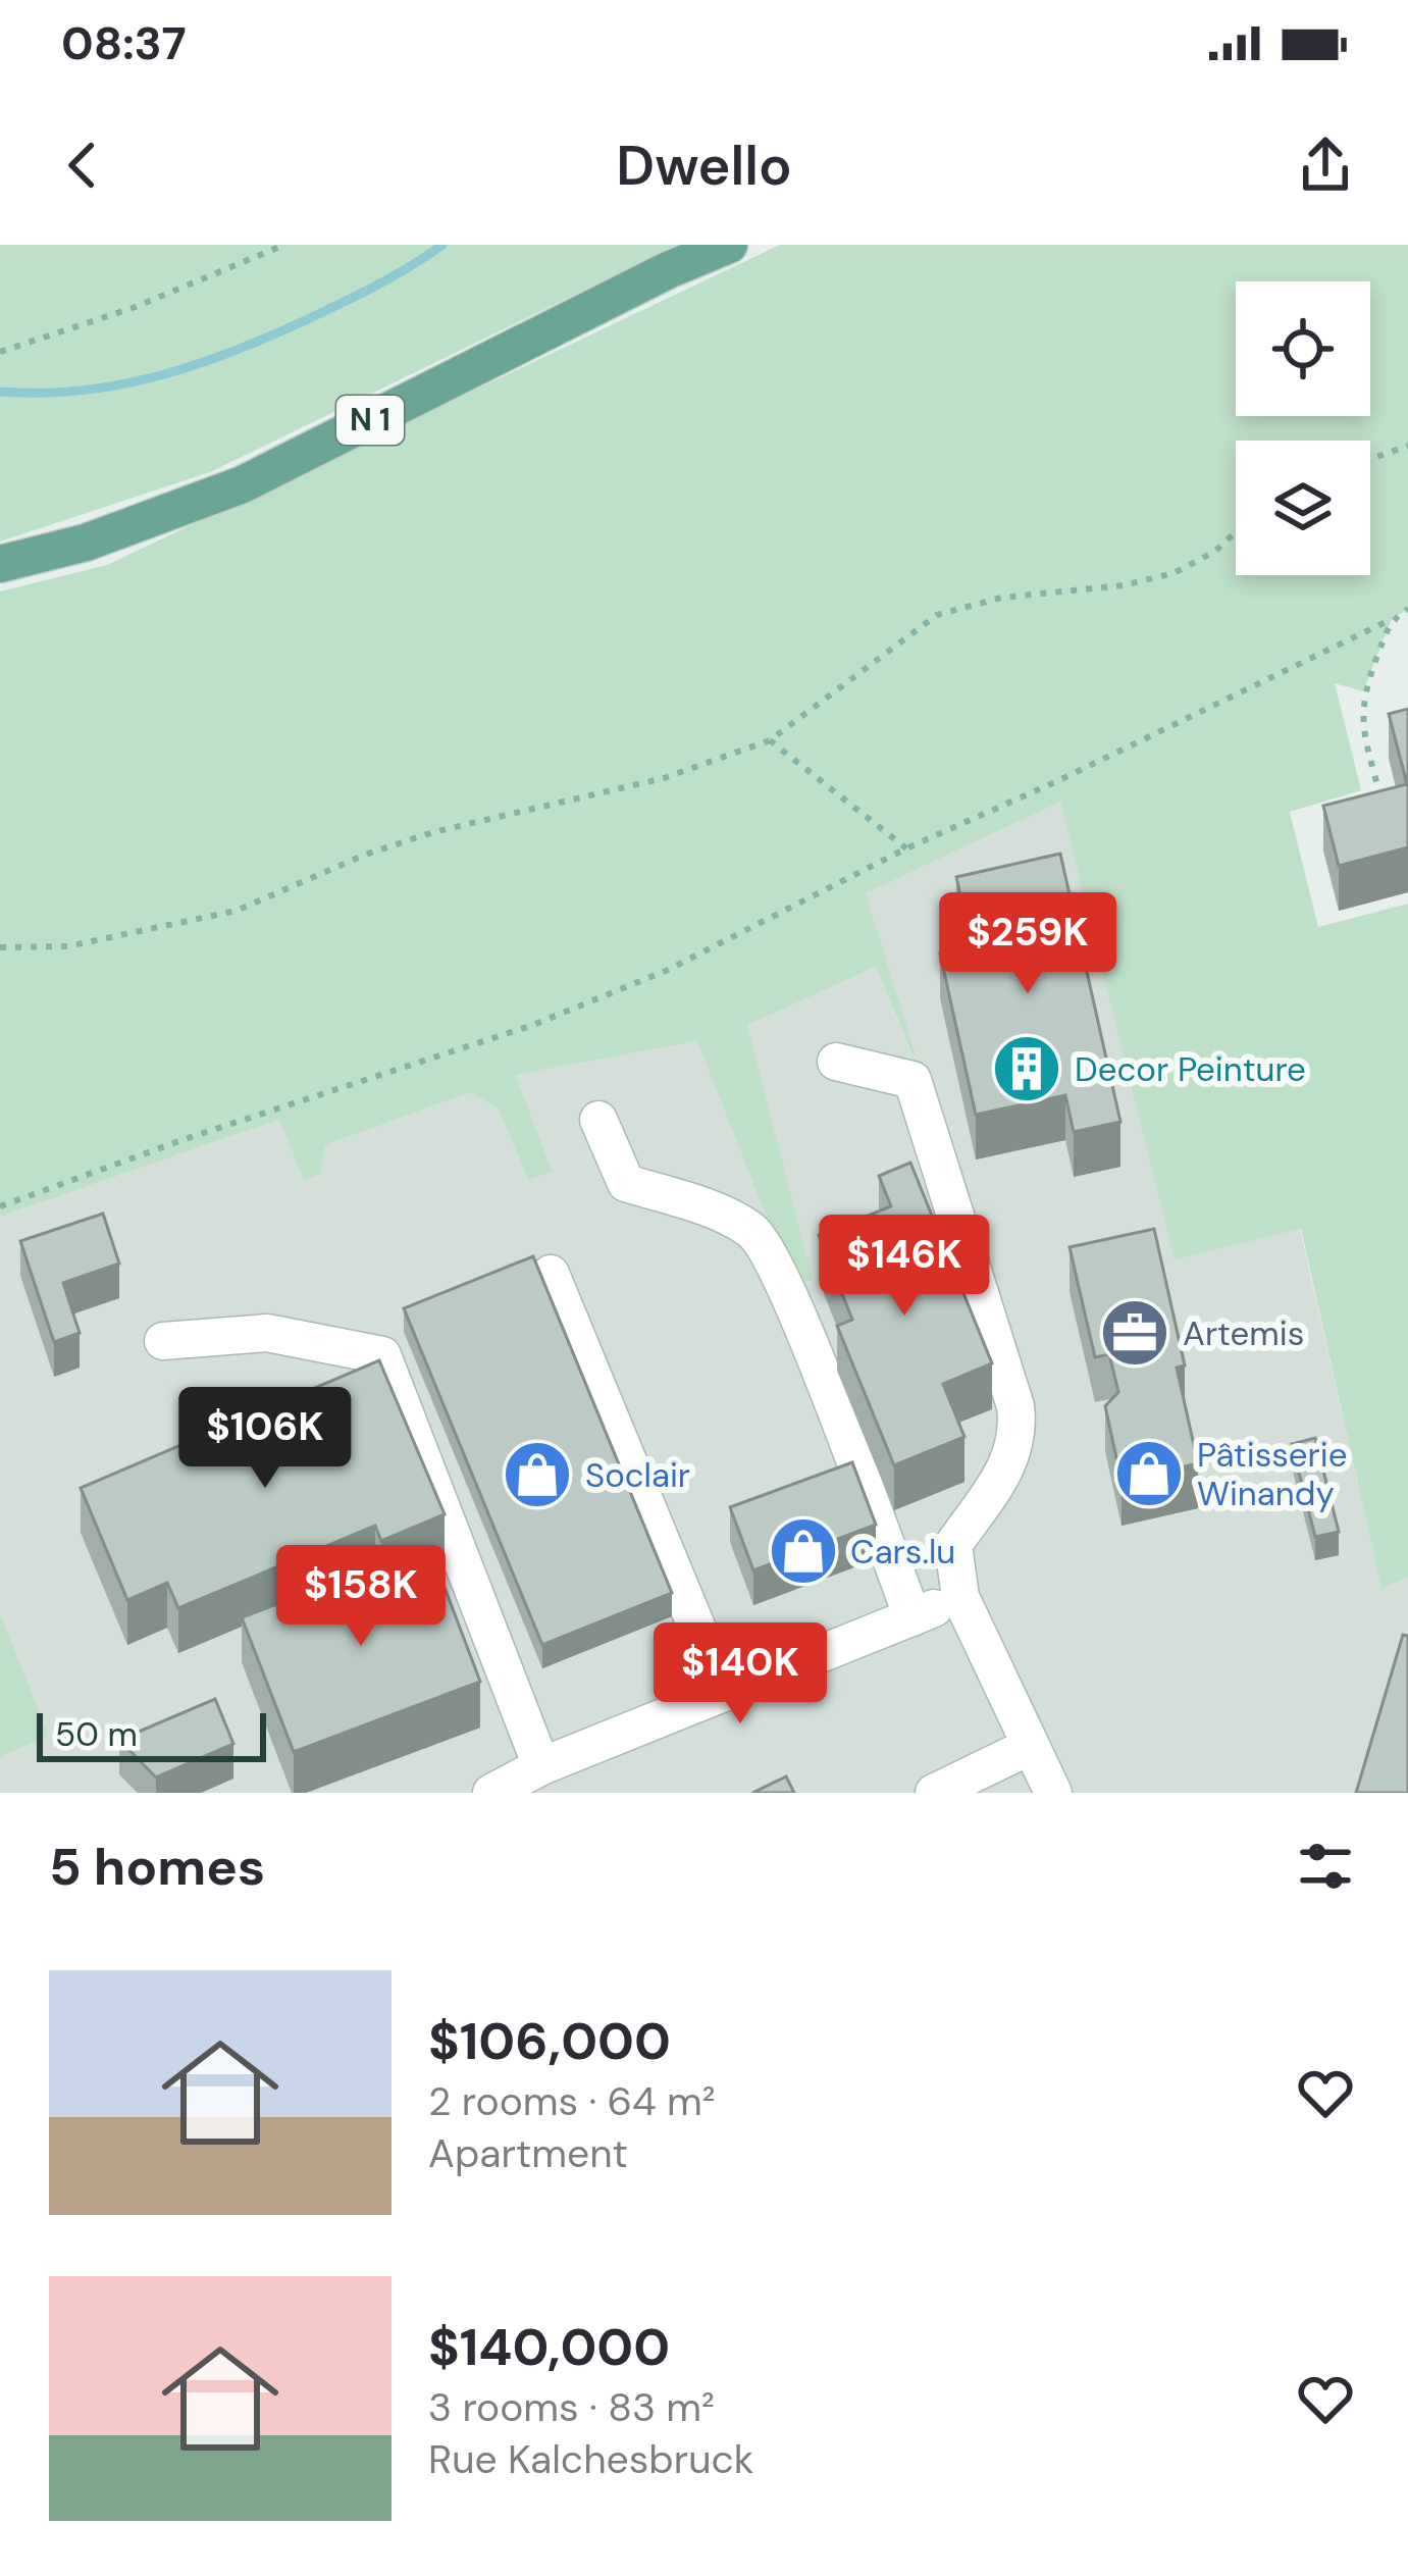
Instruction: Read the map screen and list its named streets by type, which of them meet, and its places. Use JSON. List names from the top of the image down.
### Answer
{
  "streets": {
    "main road": ["N 1"]
  },
  "places": {
    "building": ["Decor Peinture"],
    "office": ["Artemis"],
    "shop": ["Pâtisserie Winandy", "Soclair", "Cars.lu"]
  },
  "scale_bar": "50 m",
  "page": {
    "status": "08:37",
    "header": "Dwello",
    "price": [
      "$259K",
      "$146K",
      "$106K",
      "$158K",
      "$140K"
    ],
    "scale": "50 m",
    "heading": "5 homes",
    "list": [
      {
        "name": "$106,000",
        "note": "2 rooms · 64 m² · Apartment"
      },
      {
        "name": "$140,000",
        "note": "3 rooms · 83 m² · Rue Kalchesbruck"
      }
    ]
  }
}
